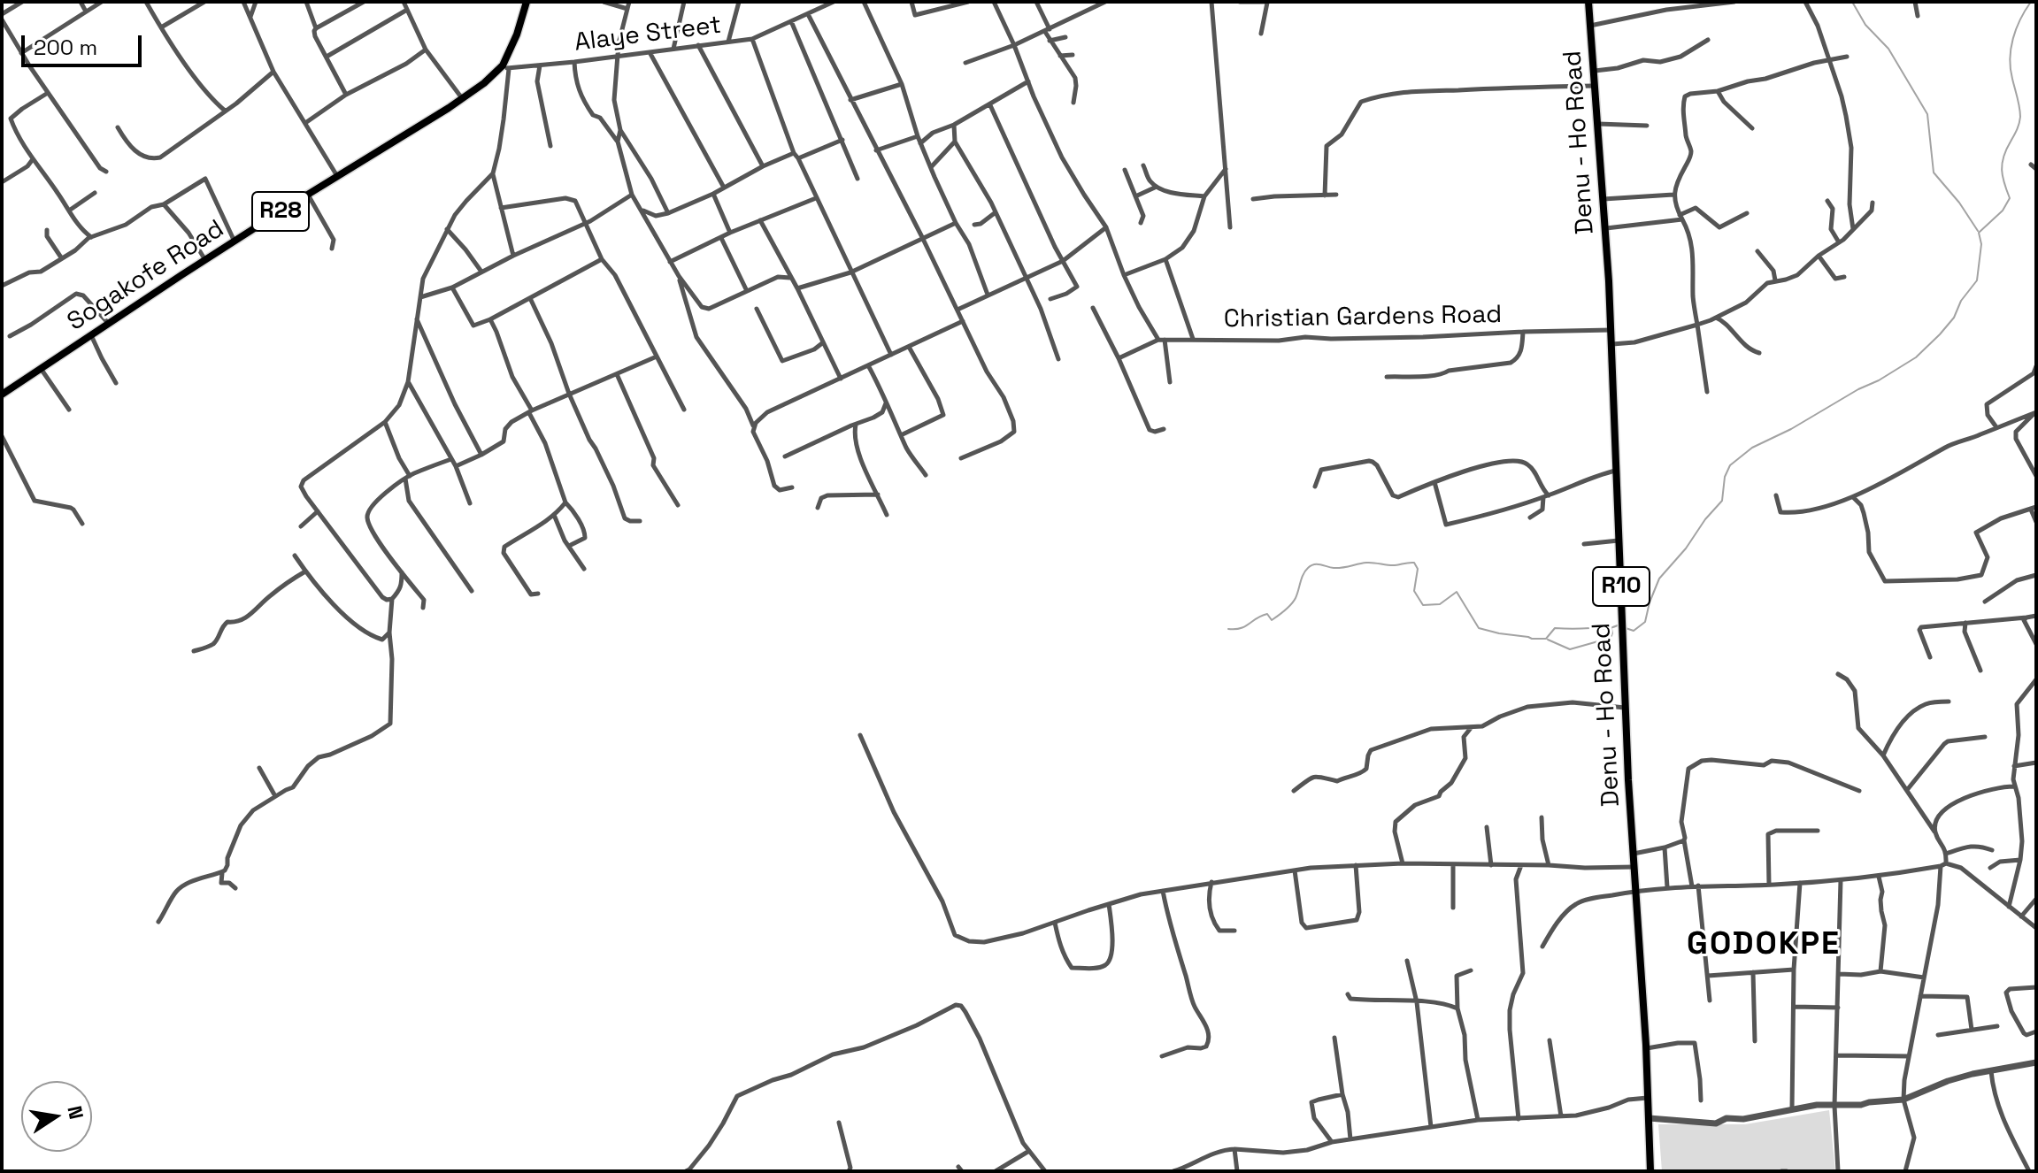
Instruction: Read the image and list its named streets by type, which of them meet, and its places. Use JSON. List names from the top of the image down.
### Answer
{
  "streets": {
    "main road": [
      "Denu - Ho Road",
      "R28",
      "Sogakofe Road",
      "R10"
    ],
    "street": ["Alaye Street", "Christian Gardens Road"]
  },
  "crossings": [
    ["Alaye Street", "Sogakofe Road"],
    ["Denu - Ho Road", "Christian Gardens Road"]
  ],
  "districts": ["GODOKPE"],
  "scale_bar": "200 m",
  "north": "right"
}
